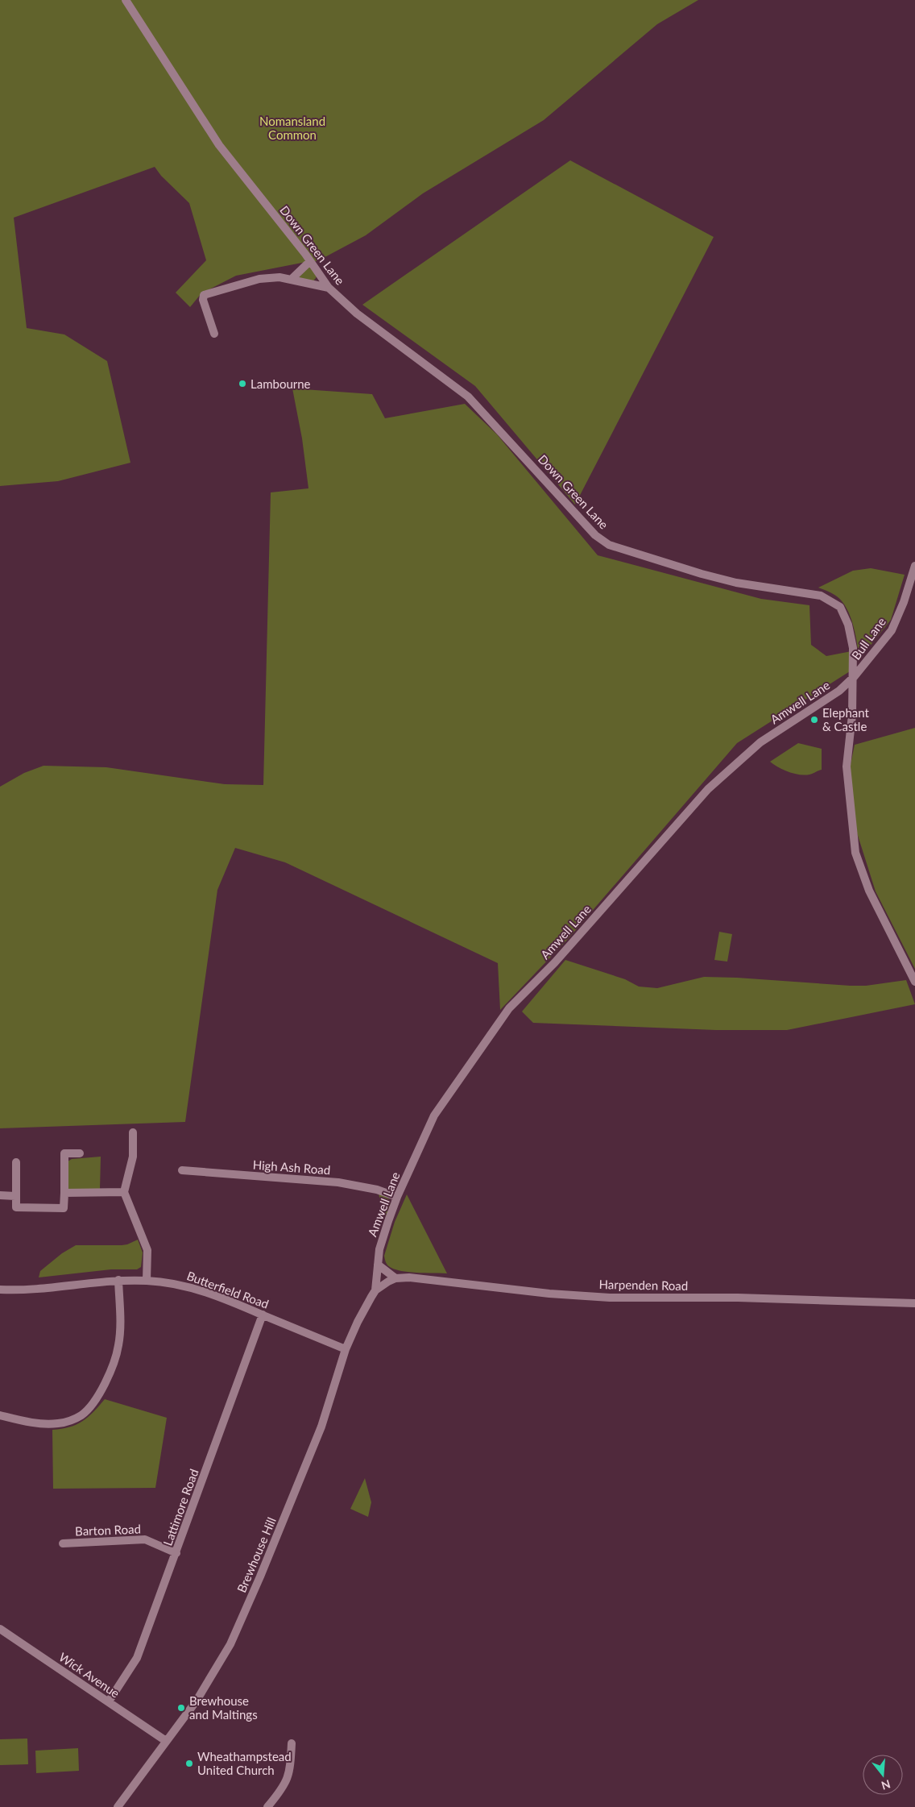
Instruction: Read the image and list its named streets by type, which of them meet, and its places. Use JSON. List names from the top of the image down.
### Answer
{
  "streets": {
    "street": [
      "Down Green Lane",
      "Bull Lane",
      "Amwell Lane",
      "High Ash Road",
      "Harpenden Road",
      "Butterfield Road",
      "Lattimore Road",
      "Barton Road",
      "Brewhouse Hill",
      "Wick Avenue"
    ]
  },
  "crossings": [
    ["Down Green Lane", "Bull Lane"],
    ["Down Green Lane", "Amwell Lane"],
    ["Bull Lane", "Amwell Lane"],
    ["Amwell Lane", "High Ash Road"],
    ["Amwell Lane", "Brewhouse Hill"],
    ["Butterfield Road", "Lattimore Road"],
    ["Butterfield Road", "Brewhouse Hill"],
    ["Lattimore Road", "Barton Road"],
    ["Lattimore Road", "Wick Avenue"],
    ["Brewhouse Hill", "Wick Avenue"]
  ],
  "parks": ["Nomansland Common"],
  "places": [
    "Lambourne",
    "Elephant & Castle",
    "Brewhouse and Maltings",
    "Wheathampstead United Church"
  ],
  "north": "bottom"
}
